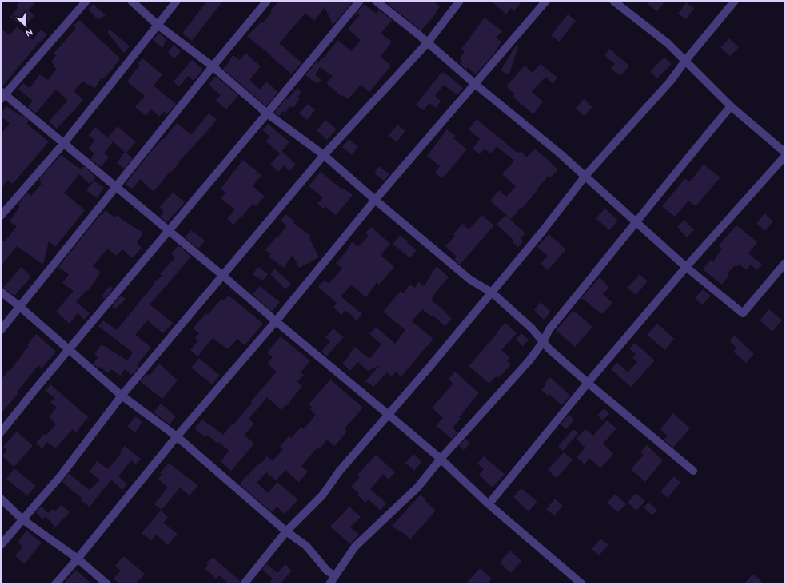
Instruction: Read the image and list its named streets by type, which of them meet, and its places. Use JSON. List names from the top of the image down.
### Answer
{
  "north": "bottom right"
}
